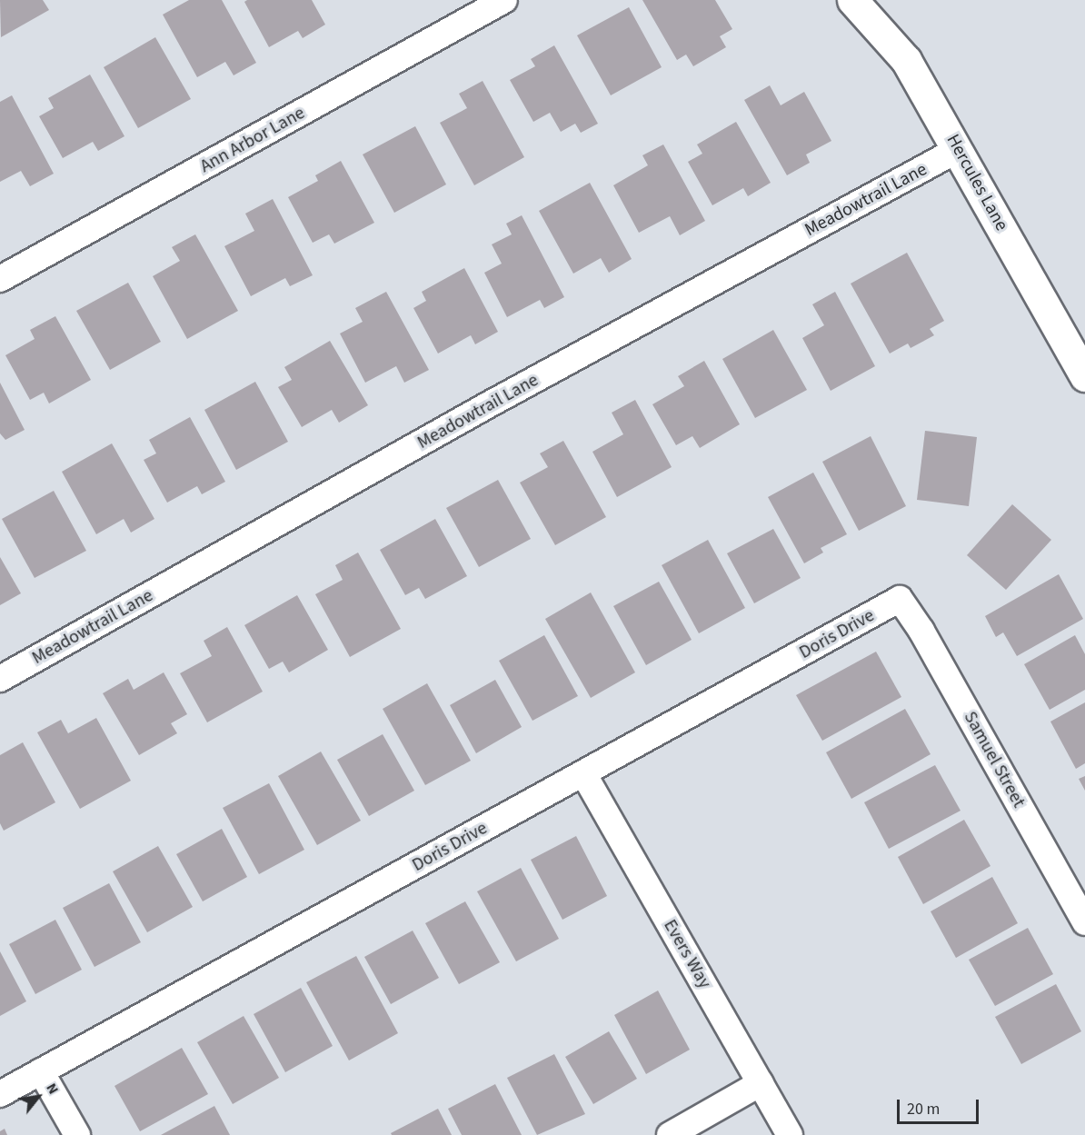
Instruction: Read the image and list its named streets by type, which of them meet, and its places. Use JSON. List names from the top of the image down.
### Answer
{
  "streets": {
    "street": [
      "Ann Arbor Lane",
      "Hercules Lane",
      "Meadowtrail Lane",
      "Doris Drive",
      "Samuel Street",
      "Evers Way"
    ]
  },
  "crossings": [
    ["Hercules Lane", "Meadowtrail Lane"],
    ["Doris Drive", "Samuel Street"],
    ["Doris Drive", "Evers Way"]
  ],
  "scale_bar": "20 m",
  "north": "top right"
}
